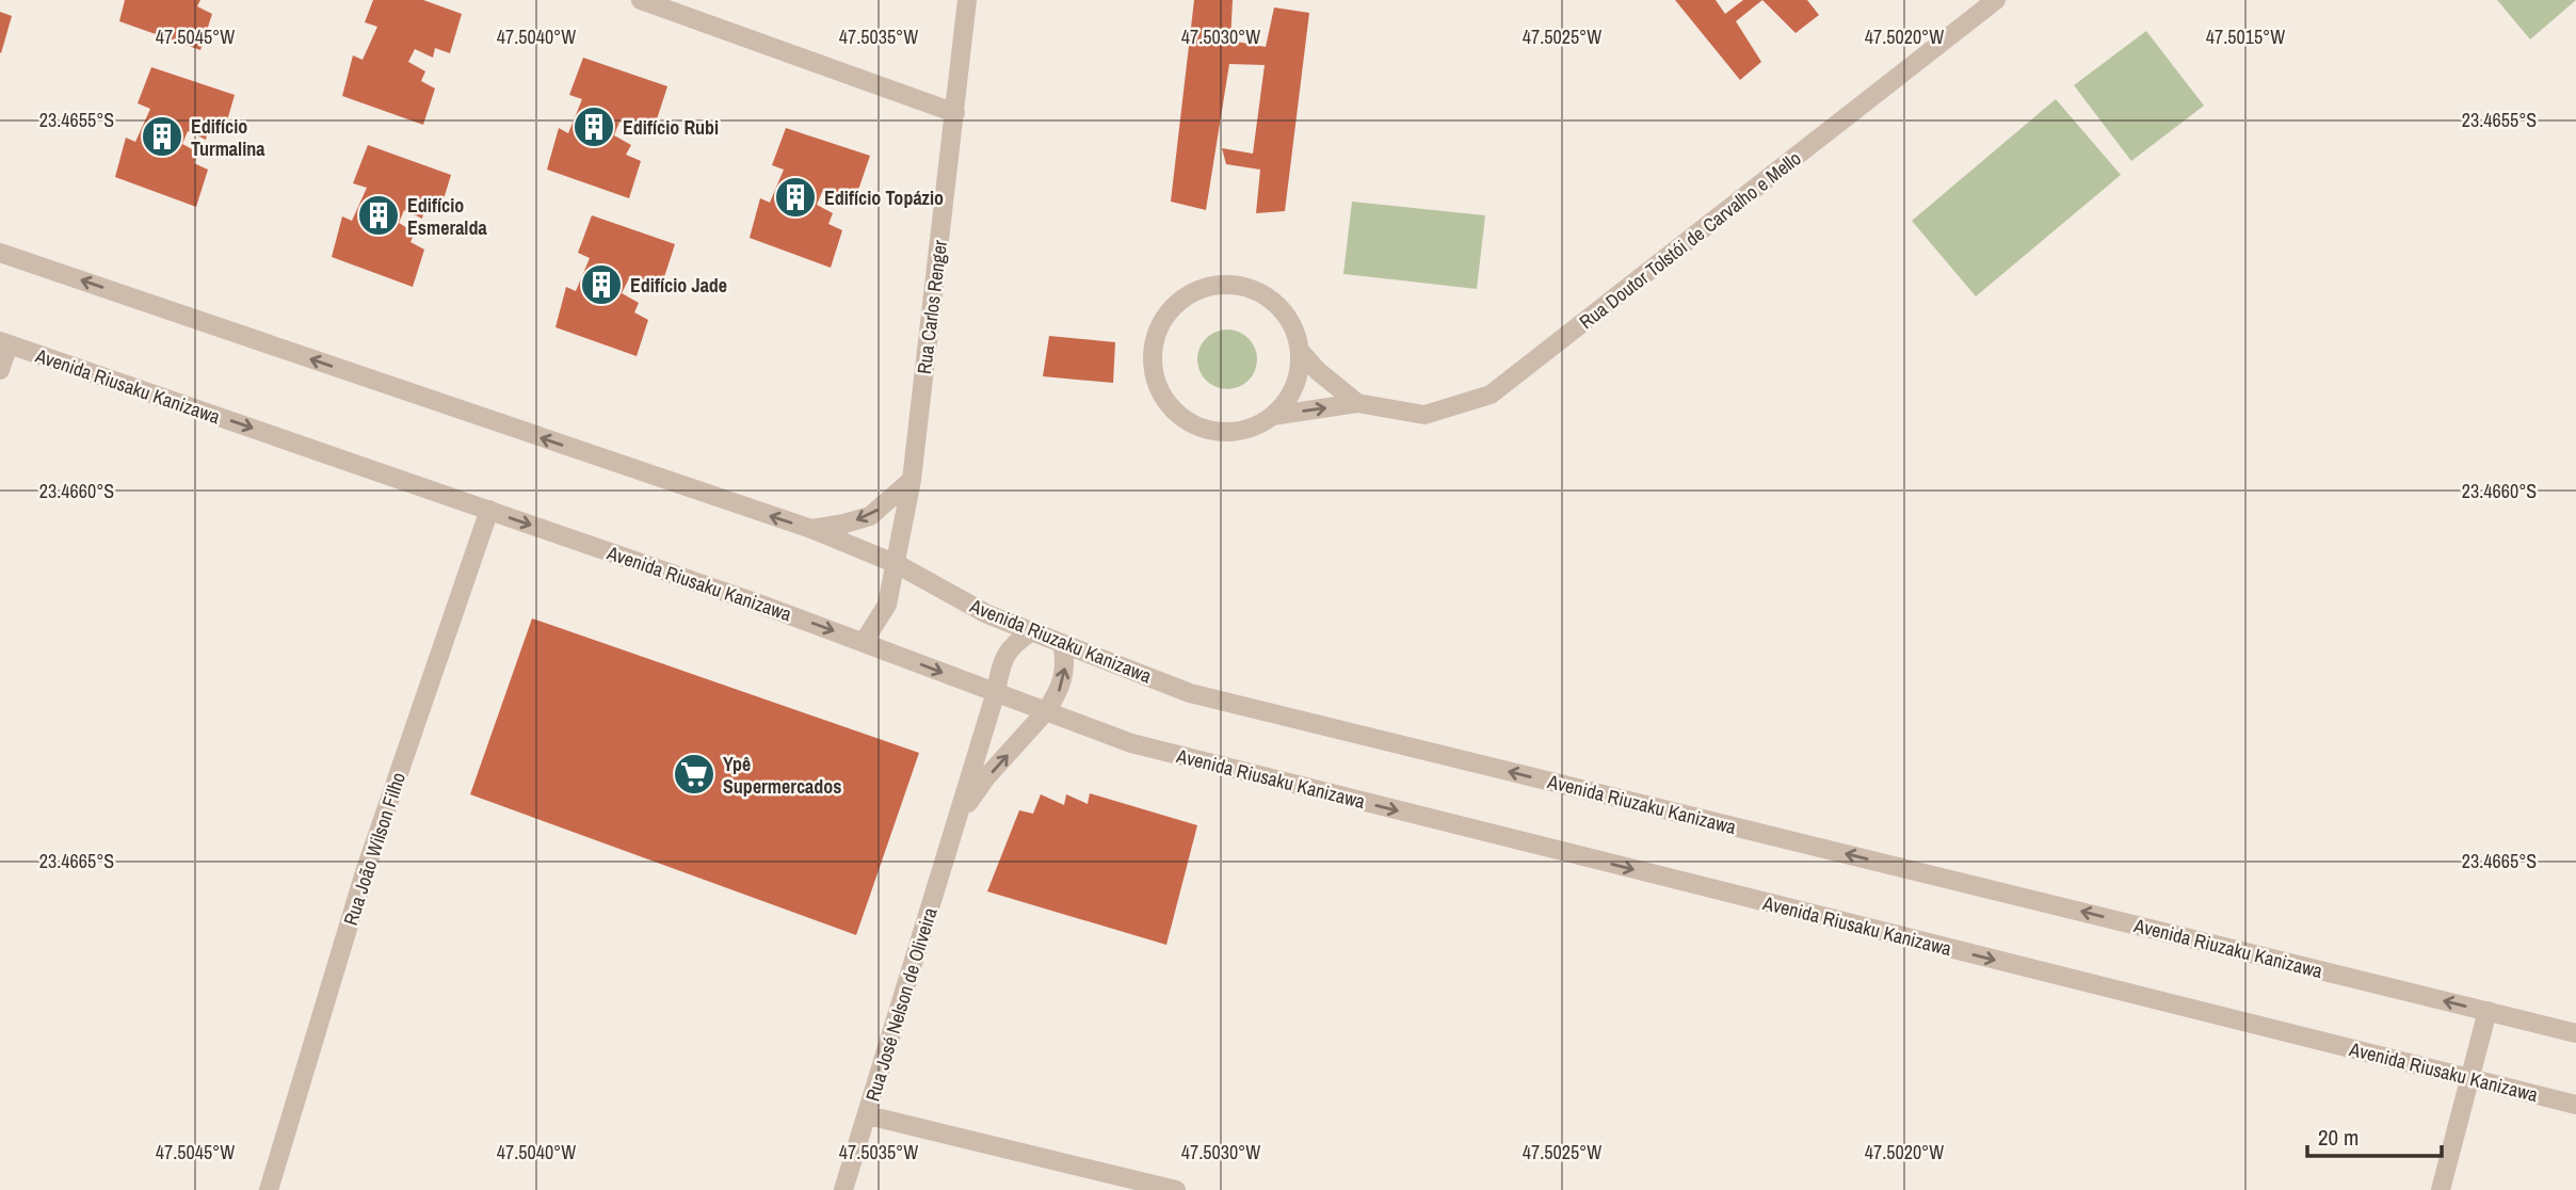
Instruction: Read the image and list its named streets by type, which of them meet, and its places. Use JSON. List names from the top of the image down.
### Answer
{
  "streets": {
    "street": [
      "Rua Doutor Tolstói de Carvalho e Mello",
      "Rua Carlos Renger",
      "Avenida Riusaku Kanizawa",
      "Avenida Riuzaku Kanizawa",
      "Rua João Wilson Filho",
      "Rua José Nelson de Oliveira"
    ]
  },
  "crossings": [
    ["Rua Carlos Renger", "Avenida Riuzaku Kanizawa"],
    ["Avenida Riusaku Kanizawa", "Avenida Riuzaku Kanizawa"],
    ["Avenida Riusaku Kanizawa", "Rua João Wilson Filho"],
    ["Avenida Riusaku Kanizawa", "Rua José Nelson de Oliveira"],
    ["Avenida Riuzaku Kanizawa", "Rua José Nelson de Oliveira"]
  ],
  "one_way": ["Avenida Riuzaku Kanizawa"],
  "places": {
    "building": [
      "Edifício Rubi",
      "Edifício Turmalina",
      "Edifício Topázio",
      "Edifício Esmeralda",
      "Edifício Jade"
    ],
    "supermarket": ["Ypê Supermercados"]
  },
  "scale_bar": "20 m",
  "coordinates": [
    "47.5045°W",
    "47.5040°W",
    "47.5035°W",
    "47.5030°W",
    "47.5025°W",
    "47.5020°W",
    "47.5015°W",
    "23.4655°S",
    "23.4660°S",
    "23.4665°S"
  ]
}
